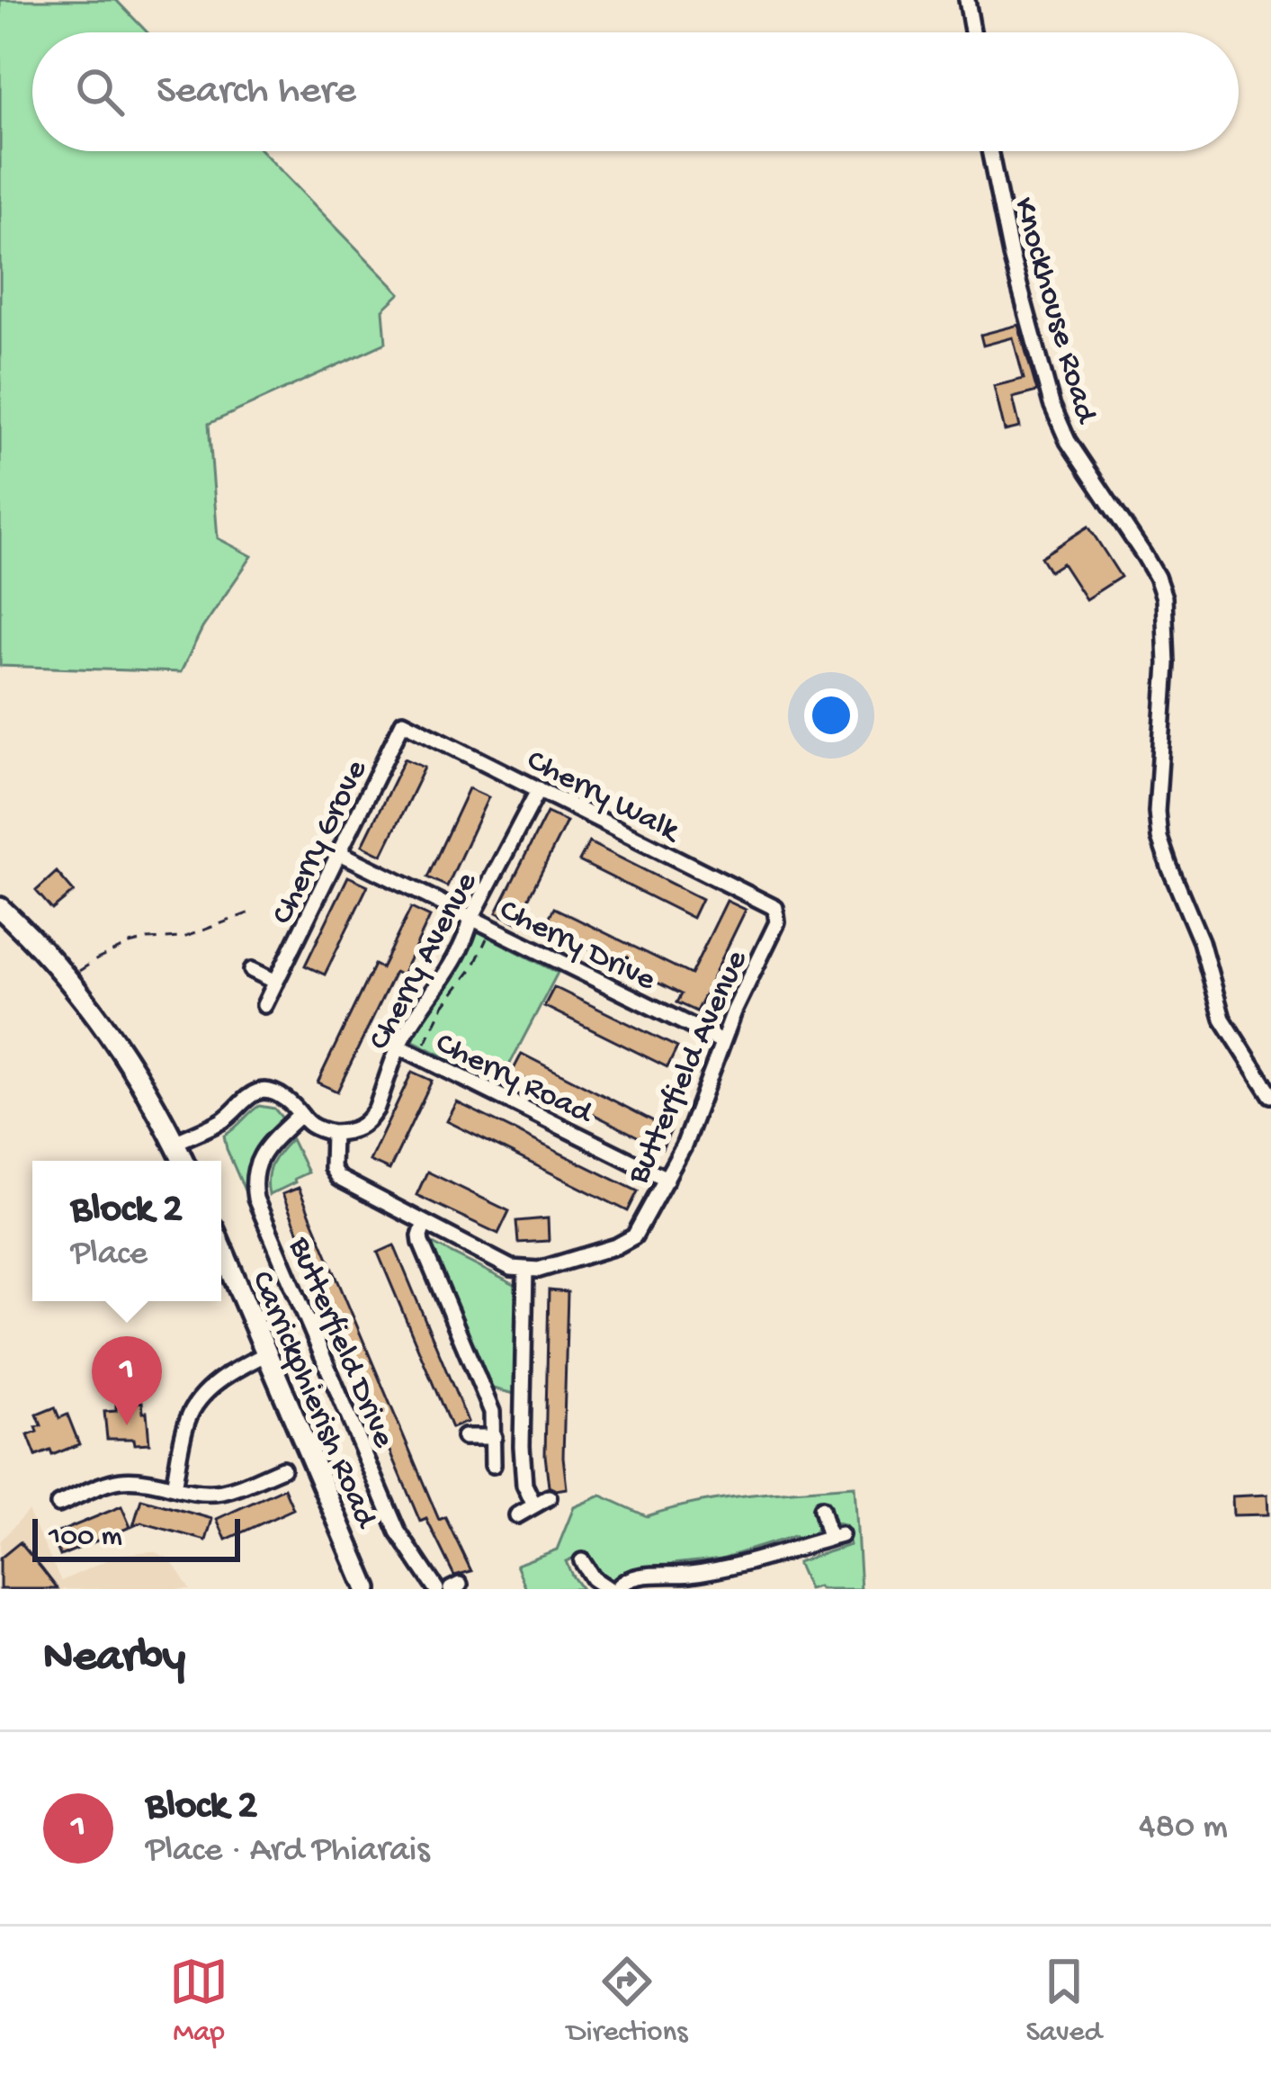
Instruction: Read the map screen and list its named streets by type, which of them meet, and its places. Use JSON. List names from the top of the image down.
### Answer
{
  "streets": {
    "street": [
      "Knockhouse Road",
      "Cherry Walk",
      "Cherry Grove",
      "Cherry Drive",
      "Cherry Avenue",
      "Butterfield Avenue",
      "Cherry Road",
      "Butterfield Drive",
      "Carrickphierish Road"
    ]
  },
  "crossings": [
    ["Cherry Walk", "Cherry Grove"],
    ["Cherry Walk", "Cherry Avenue"],
    ["Cherry Walk", "Butterfield Avenue"],
    ["Cherry Grove", "Cherry Drive"],
    ["Cherry Drive", "Cherry Avenue"],
    ["Cherry Drive", "Butterfield Avenue"],
    ["Cherry Avenue", "Cherry Road"],
    ["Butterfield Avenue", "Cherry Road"]
  ],
  "scale_bar": "100 m",
  "page": {
    "search": "Search here",
    "popup": ["Block 2", "Place"],
    "pins": "1",
    "scale": "100 m",
    "heading": "Nearby",
    "list": [
      {
        "mark": "1",
        "name": "Block 2",
        "note": "Place · Ard Phiarais",
        "value": "480 m"
      }
    ],
    "nav": ["Map", "Directions", "Saved"]
  }
}
